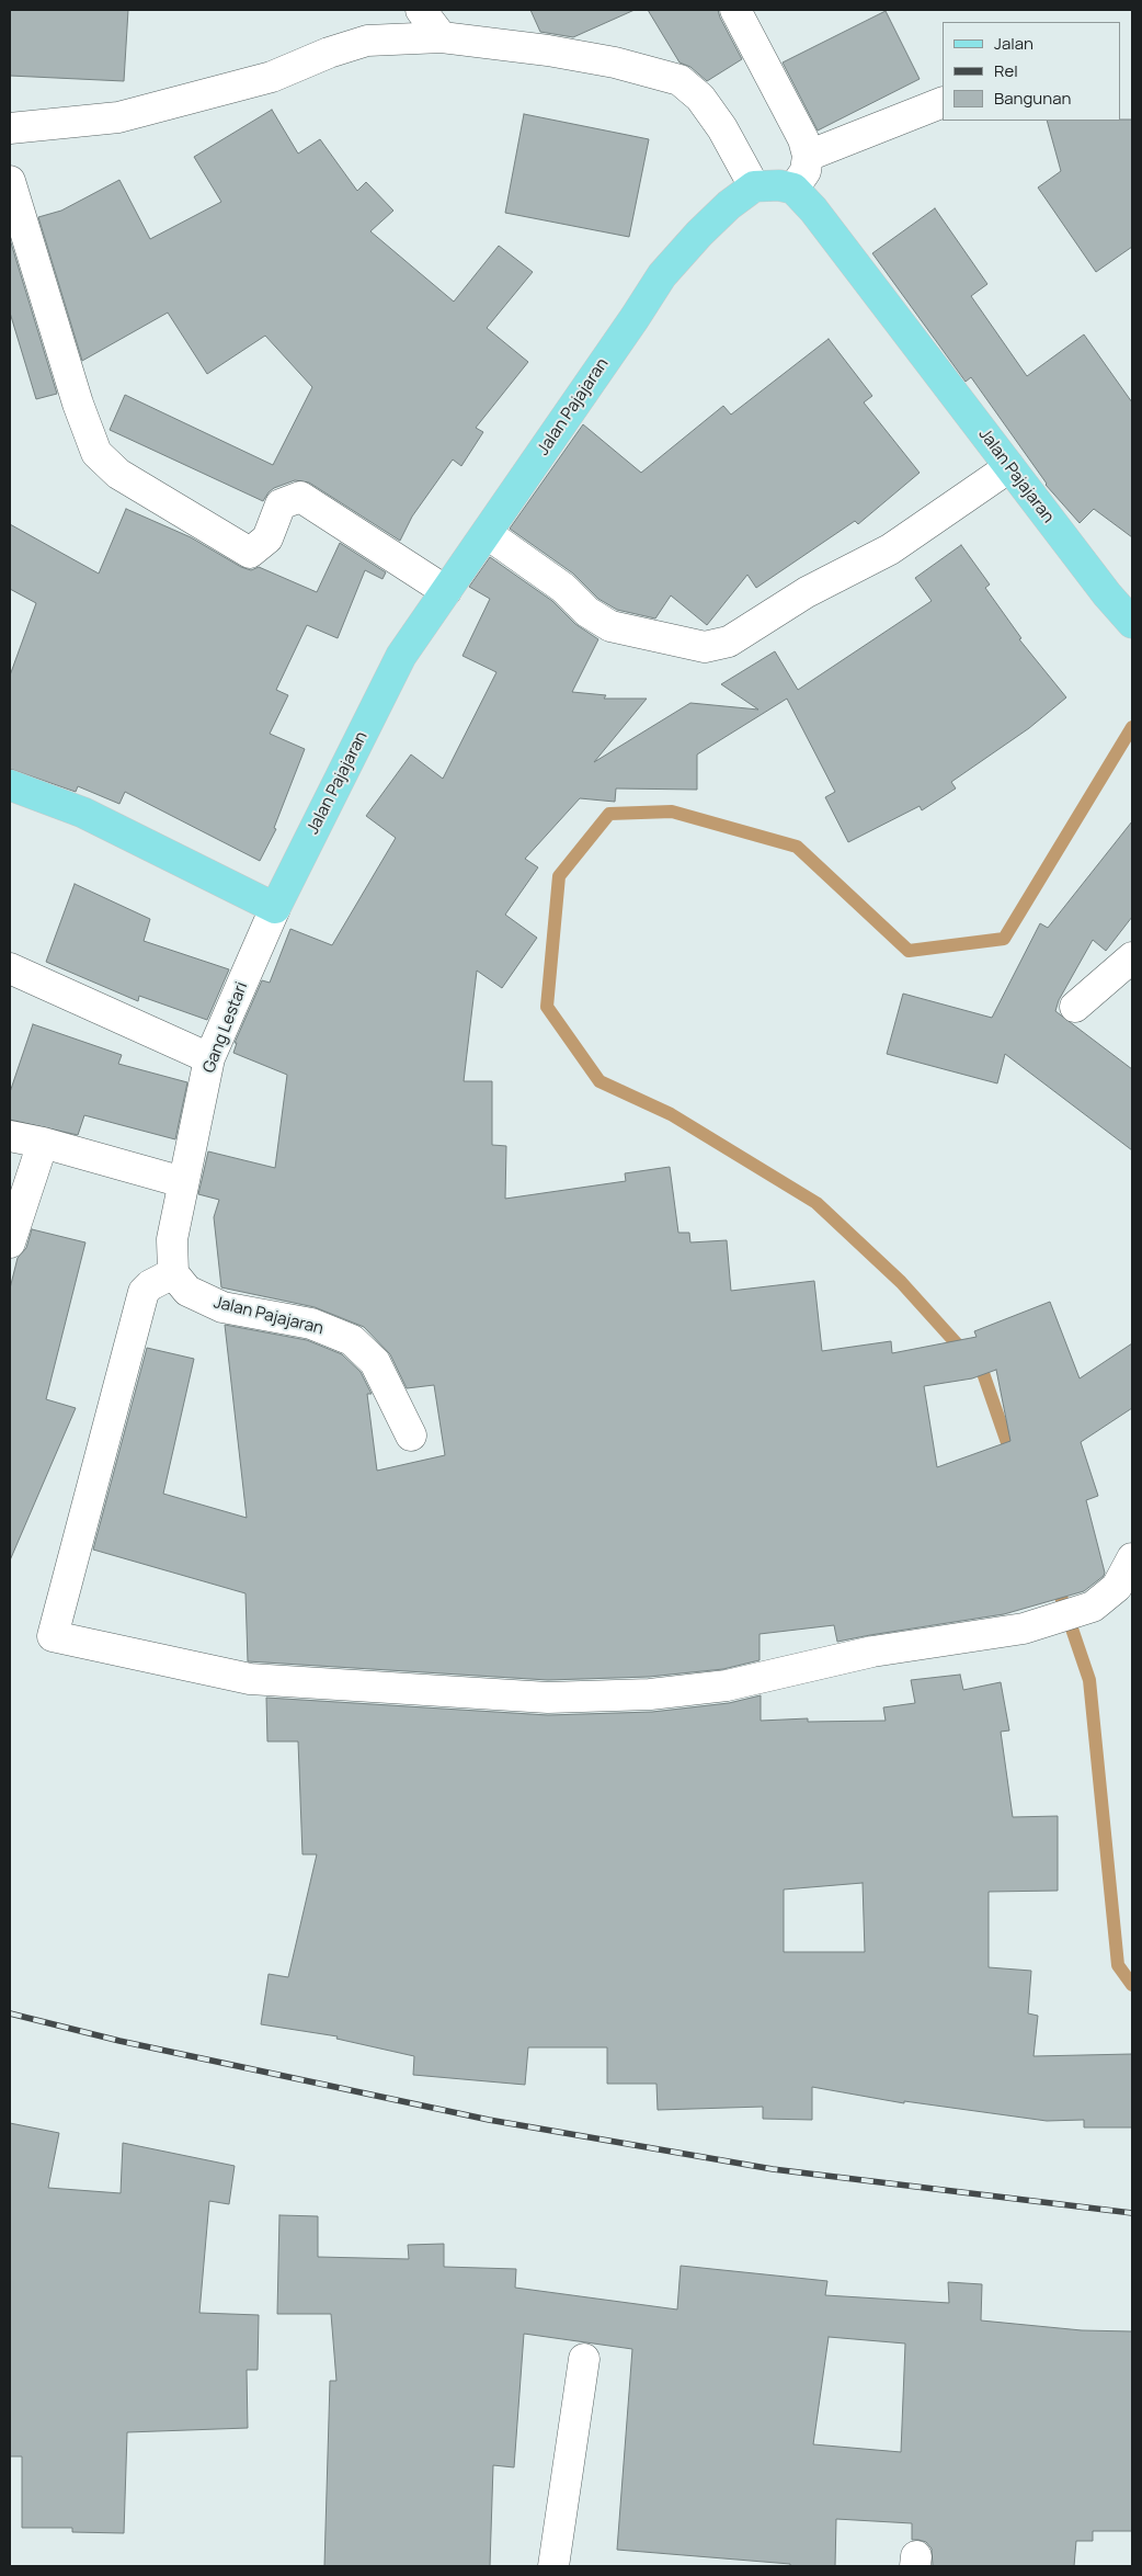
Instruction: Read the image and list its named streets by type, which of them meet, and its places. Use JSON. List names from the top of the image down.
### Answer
{
  "streets": {
    "main road": ["Jalan Pajajaran"],
    "street": ["Gang Lestari"]
  },
  "crossings": [
    ["Jalan Pajajaran", "Gang Lestari"]
  ],
  "legend": ["Jalan", "Rel", "Bangunan"]
}
